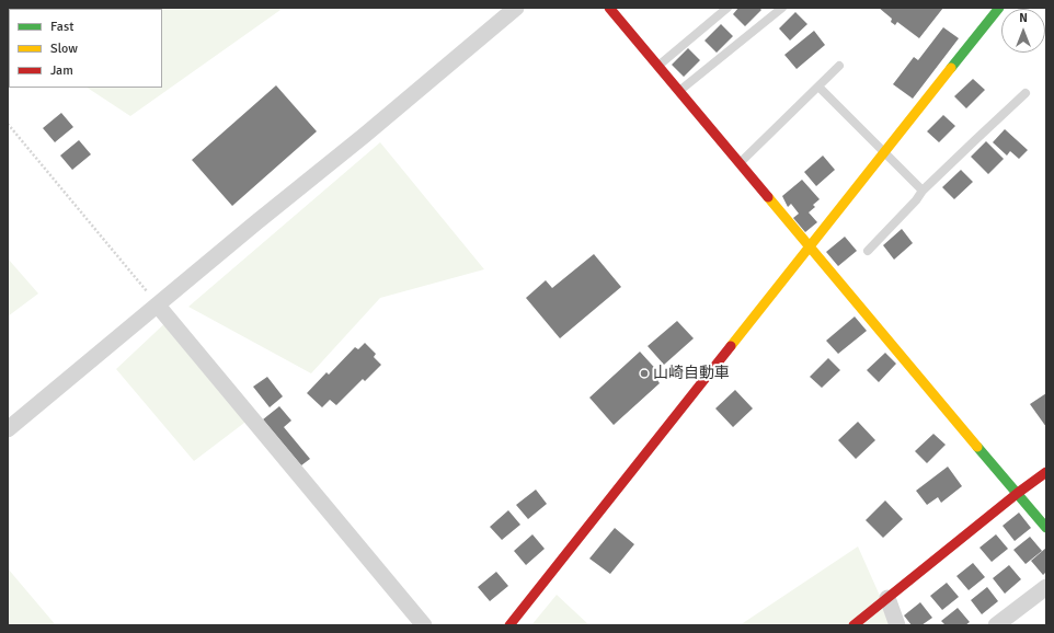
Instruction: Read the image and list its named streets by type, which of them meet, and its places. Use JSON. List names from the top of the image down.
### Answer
{
  "places": ["山崎自動車"],
  "legend": ["Fast", "Slow", "Jam"],
  "north": "top"
}
